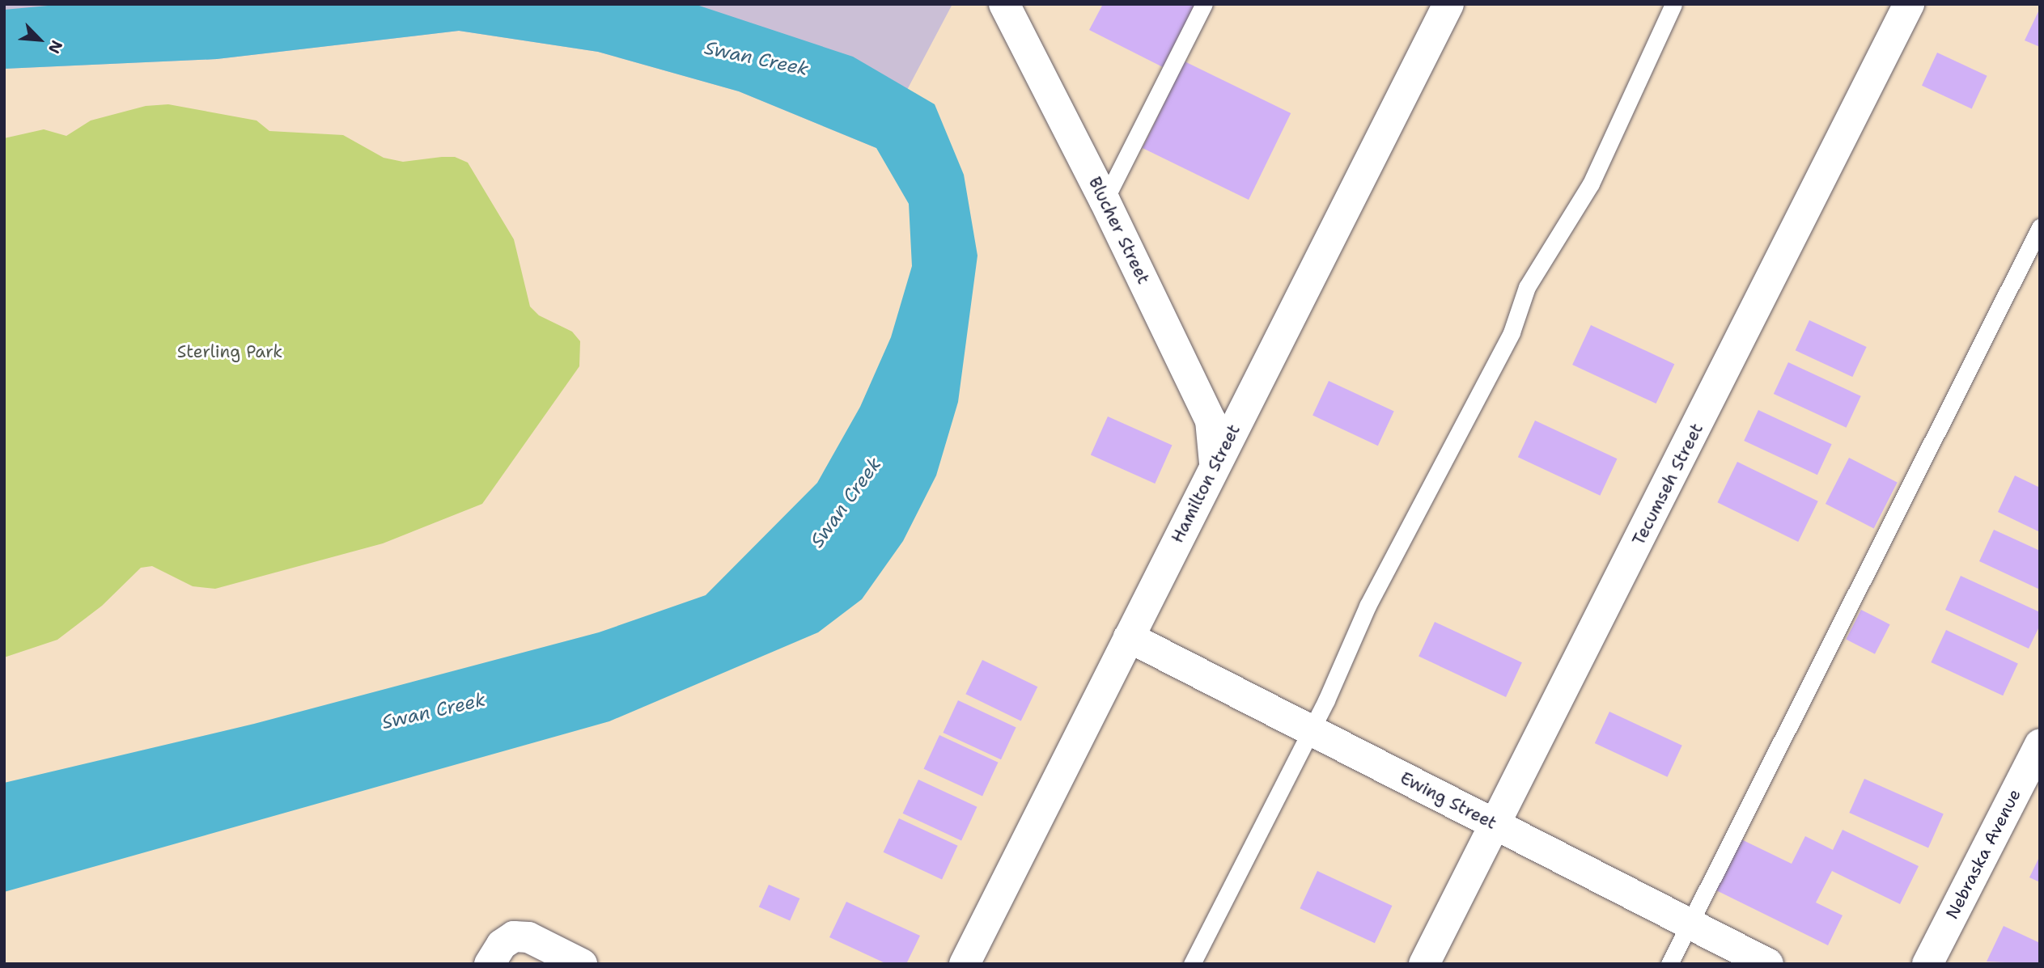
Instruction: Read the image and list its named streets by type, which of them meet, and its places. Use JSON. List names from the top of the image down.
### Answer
{
  "streets": {
    "street": [
      "Blucher Street",
      "Hamilton Street",
      "Tecumseh Street",
      "Ewing Street",
      "Nebraska Avenue"
    ]
  },
  "crossings": [
    ["Blucher Street", "Hamilton Street"],
    ["Hamilton Street", "Ewing Street"],
    ["Tecumseh Street", "Ewing Street"]
  ],
  "water": ["Swan Creek"],
  "parks": ["Sterling Park"],
  "north": "bottom right"
}
